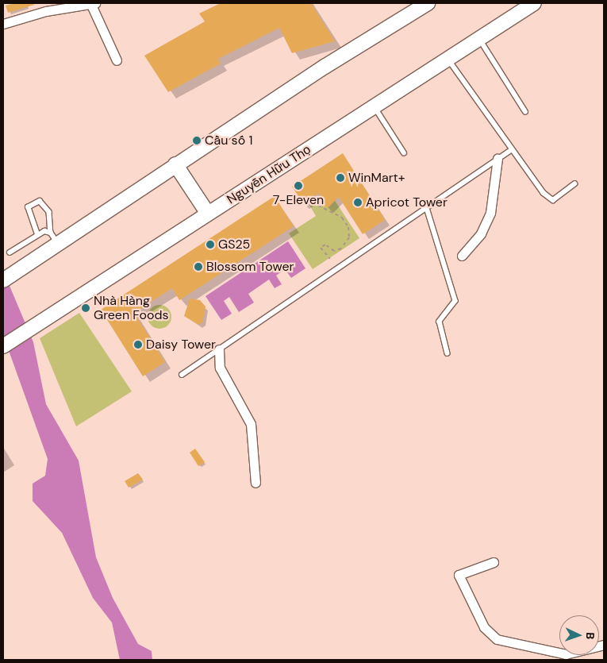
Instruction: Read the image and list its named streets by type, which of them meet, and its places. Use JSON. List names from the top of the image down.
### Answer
{
  "streets": {
    "main road": ["Nguyễn Hữu Thọ"]
  },
  "places": [
    "Cầu số 1",
    "WinMart+",
    "7-Eleven",
    "Apricot Tower",
    "GS25",
    "Blossom Tower",
    "Nhà Hàng Green Foods",
    "Daisy Tower"
  ],
  "north": "right"
}
